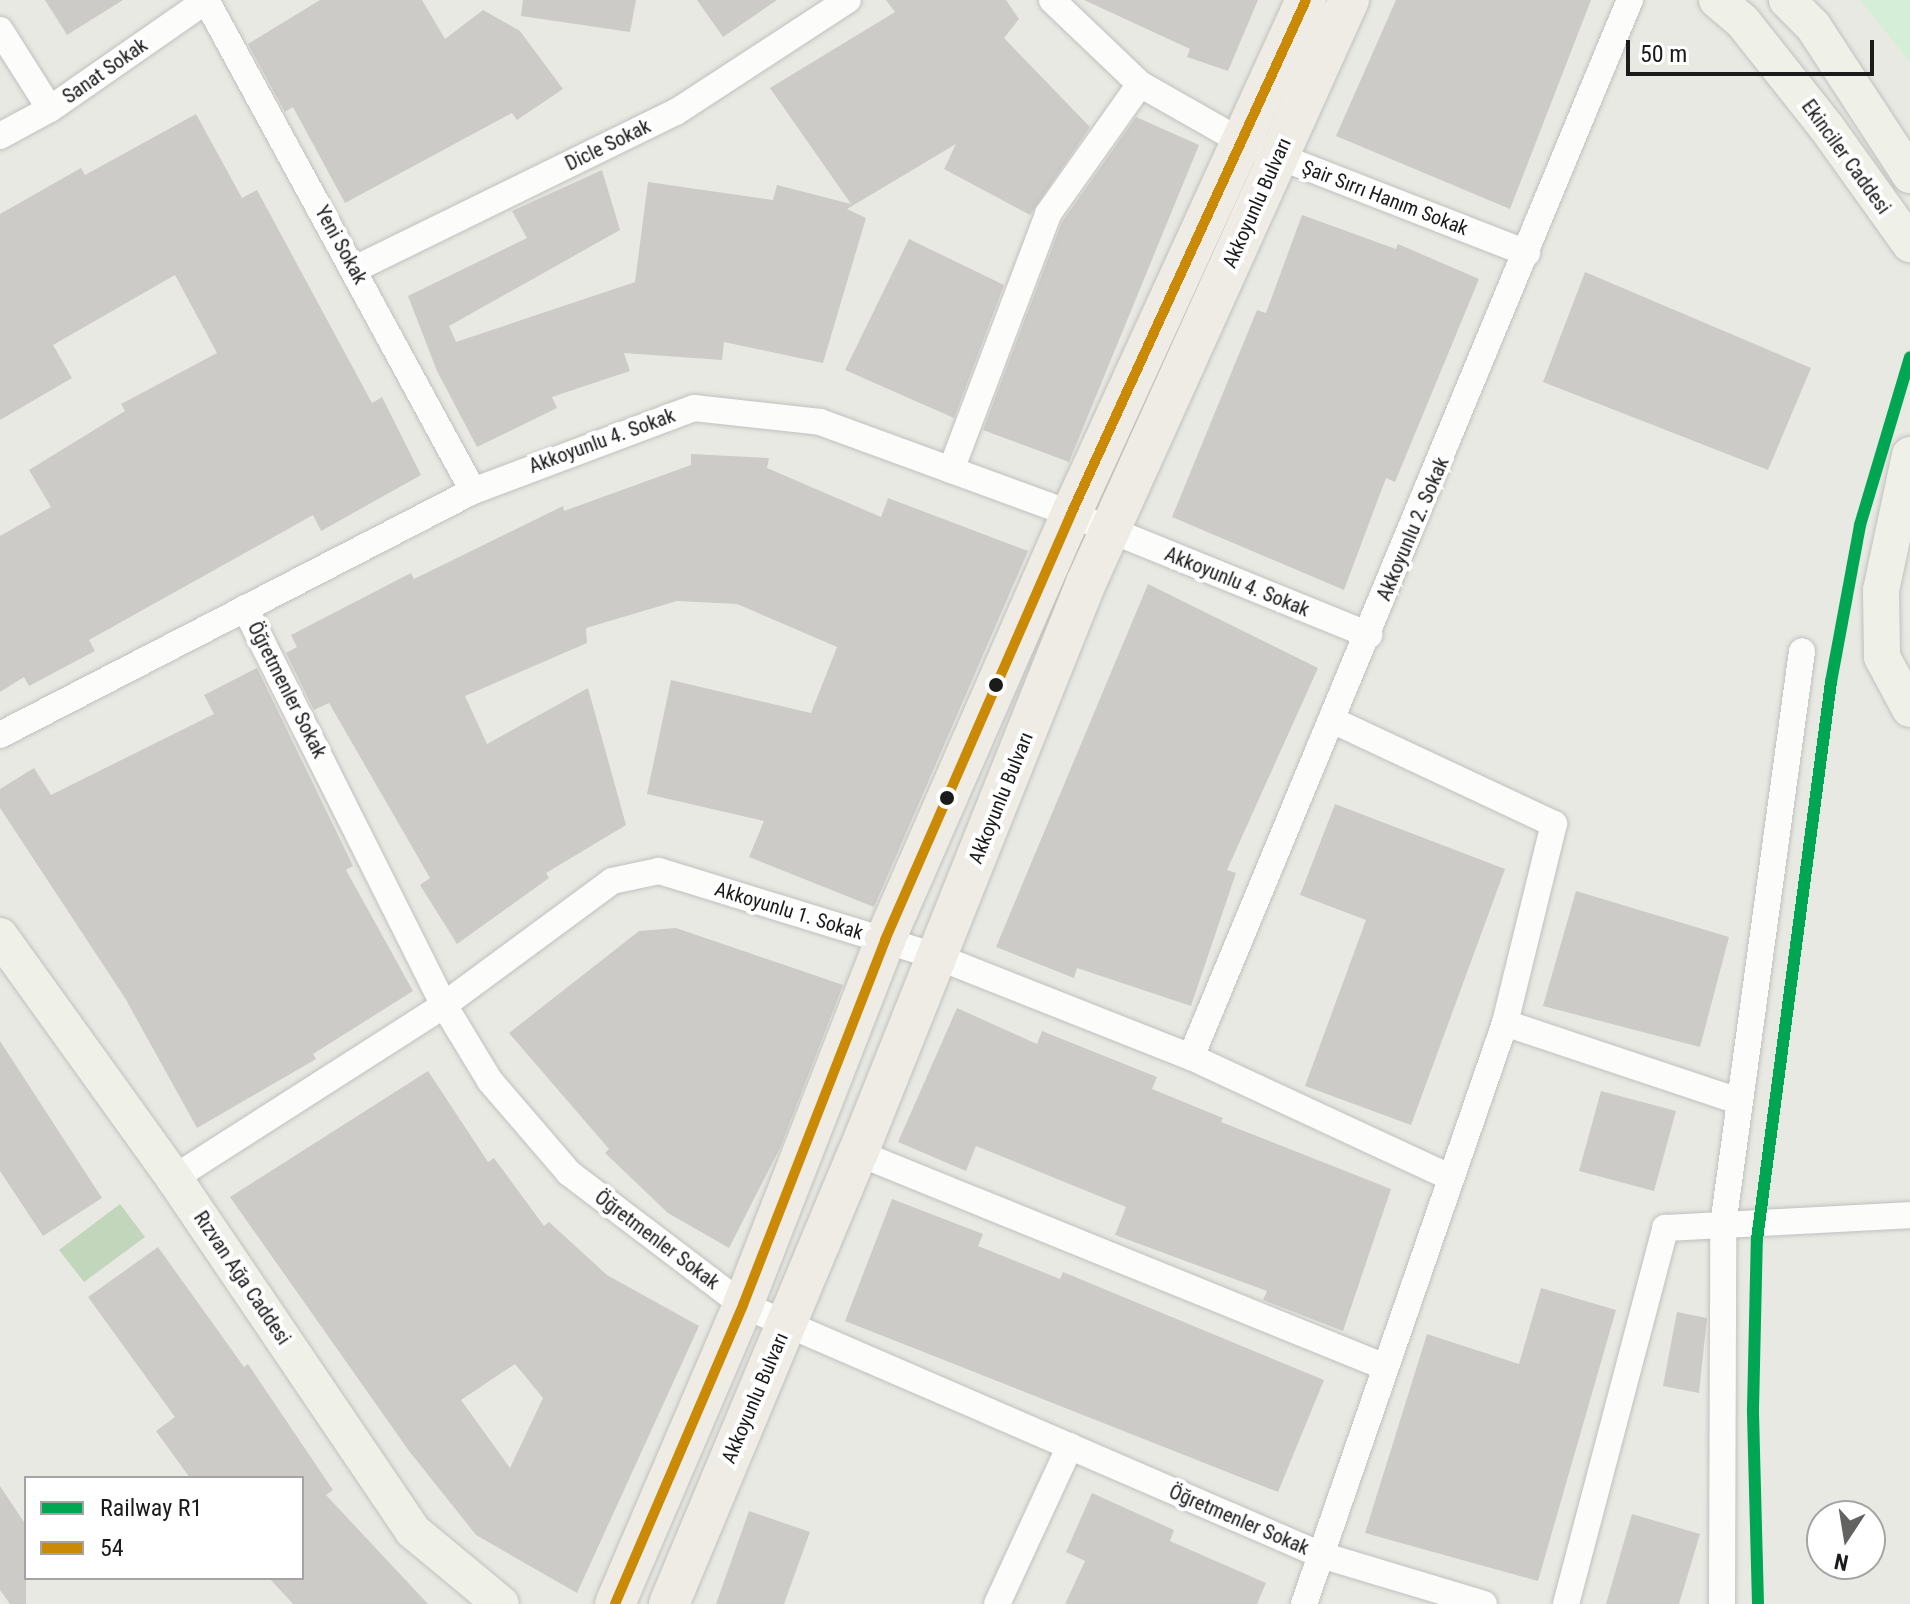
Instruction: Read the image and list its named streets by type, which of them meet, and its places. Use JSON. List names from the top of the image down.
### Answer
{
  "streets": {
    "main road": ["Akkoyunlu Bulvarı"],
    "street": [
      "Sanat Sokak",
      "Dicle Sokak",
      "Ekinciler Caddesi",
      "Şair Sırrı Hanım Sokak",
      "Yeni Sokak",
      "Akkoyunlu 4. Sokak",
      "Akkoyunlu 2. Sokak",
      "Öğretmenler Sokak",
      "Akkoyunlu 1. Sokak",
      "Rızvan Ağa Caddesi"
    ]
  },
  "crossings": [
    ["Sanat Sokak", "Yeni Sokak"],
    ["Dicle Sokak", "Yeni Sokak"],
    ["Şair Sırrı Hanım Sokak", "Akkoyunlu Bulvarı"],
    ["Şair Sırrı Hanım Sokak", "Akkoyunlu 2. Sokak"],
    ["Akkoyunlu Bulvarı", "Akkoyunlu 4. Sokak"],
    ["Akkoyunlu Bulvarı", "Öğretmenler Sokak"],
    ["Akkoyunlu Bulvarı", "Akkoyunlu 1. Sokak"],
    ["Yeni Sokak", "Akkoyunlu 4. Sokak"],
    ["Akkoyunlu 4. Sokak", "Akkoyunlu 2. Sokak"],
    ["Akkoyunlu 4. Sokak", "Öğretmenler Sokak"],
    ["Akkoyunlu 2. Sokak", "Akkoyunlu 1. Sokak"],
    ["Öğretmenler Sokak", "Akkoyunlu 1. Sokak"],
    ["Akkoyunlu 1. Sokak", "Rızvan Ağa Caddesi"]
  ],
  "lines": ["transit line 54", "rail line R1"],
  "legend": ["Railway R1", "54"],
  "scale_bar": "50 m",
  "north": "bottom"
}
